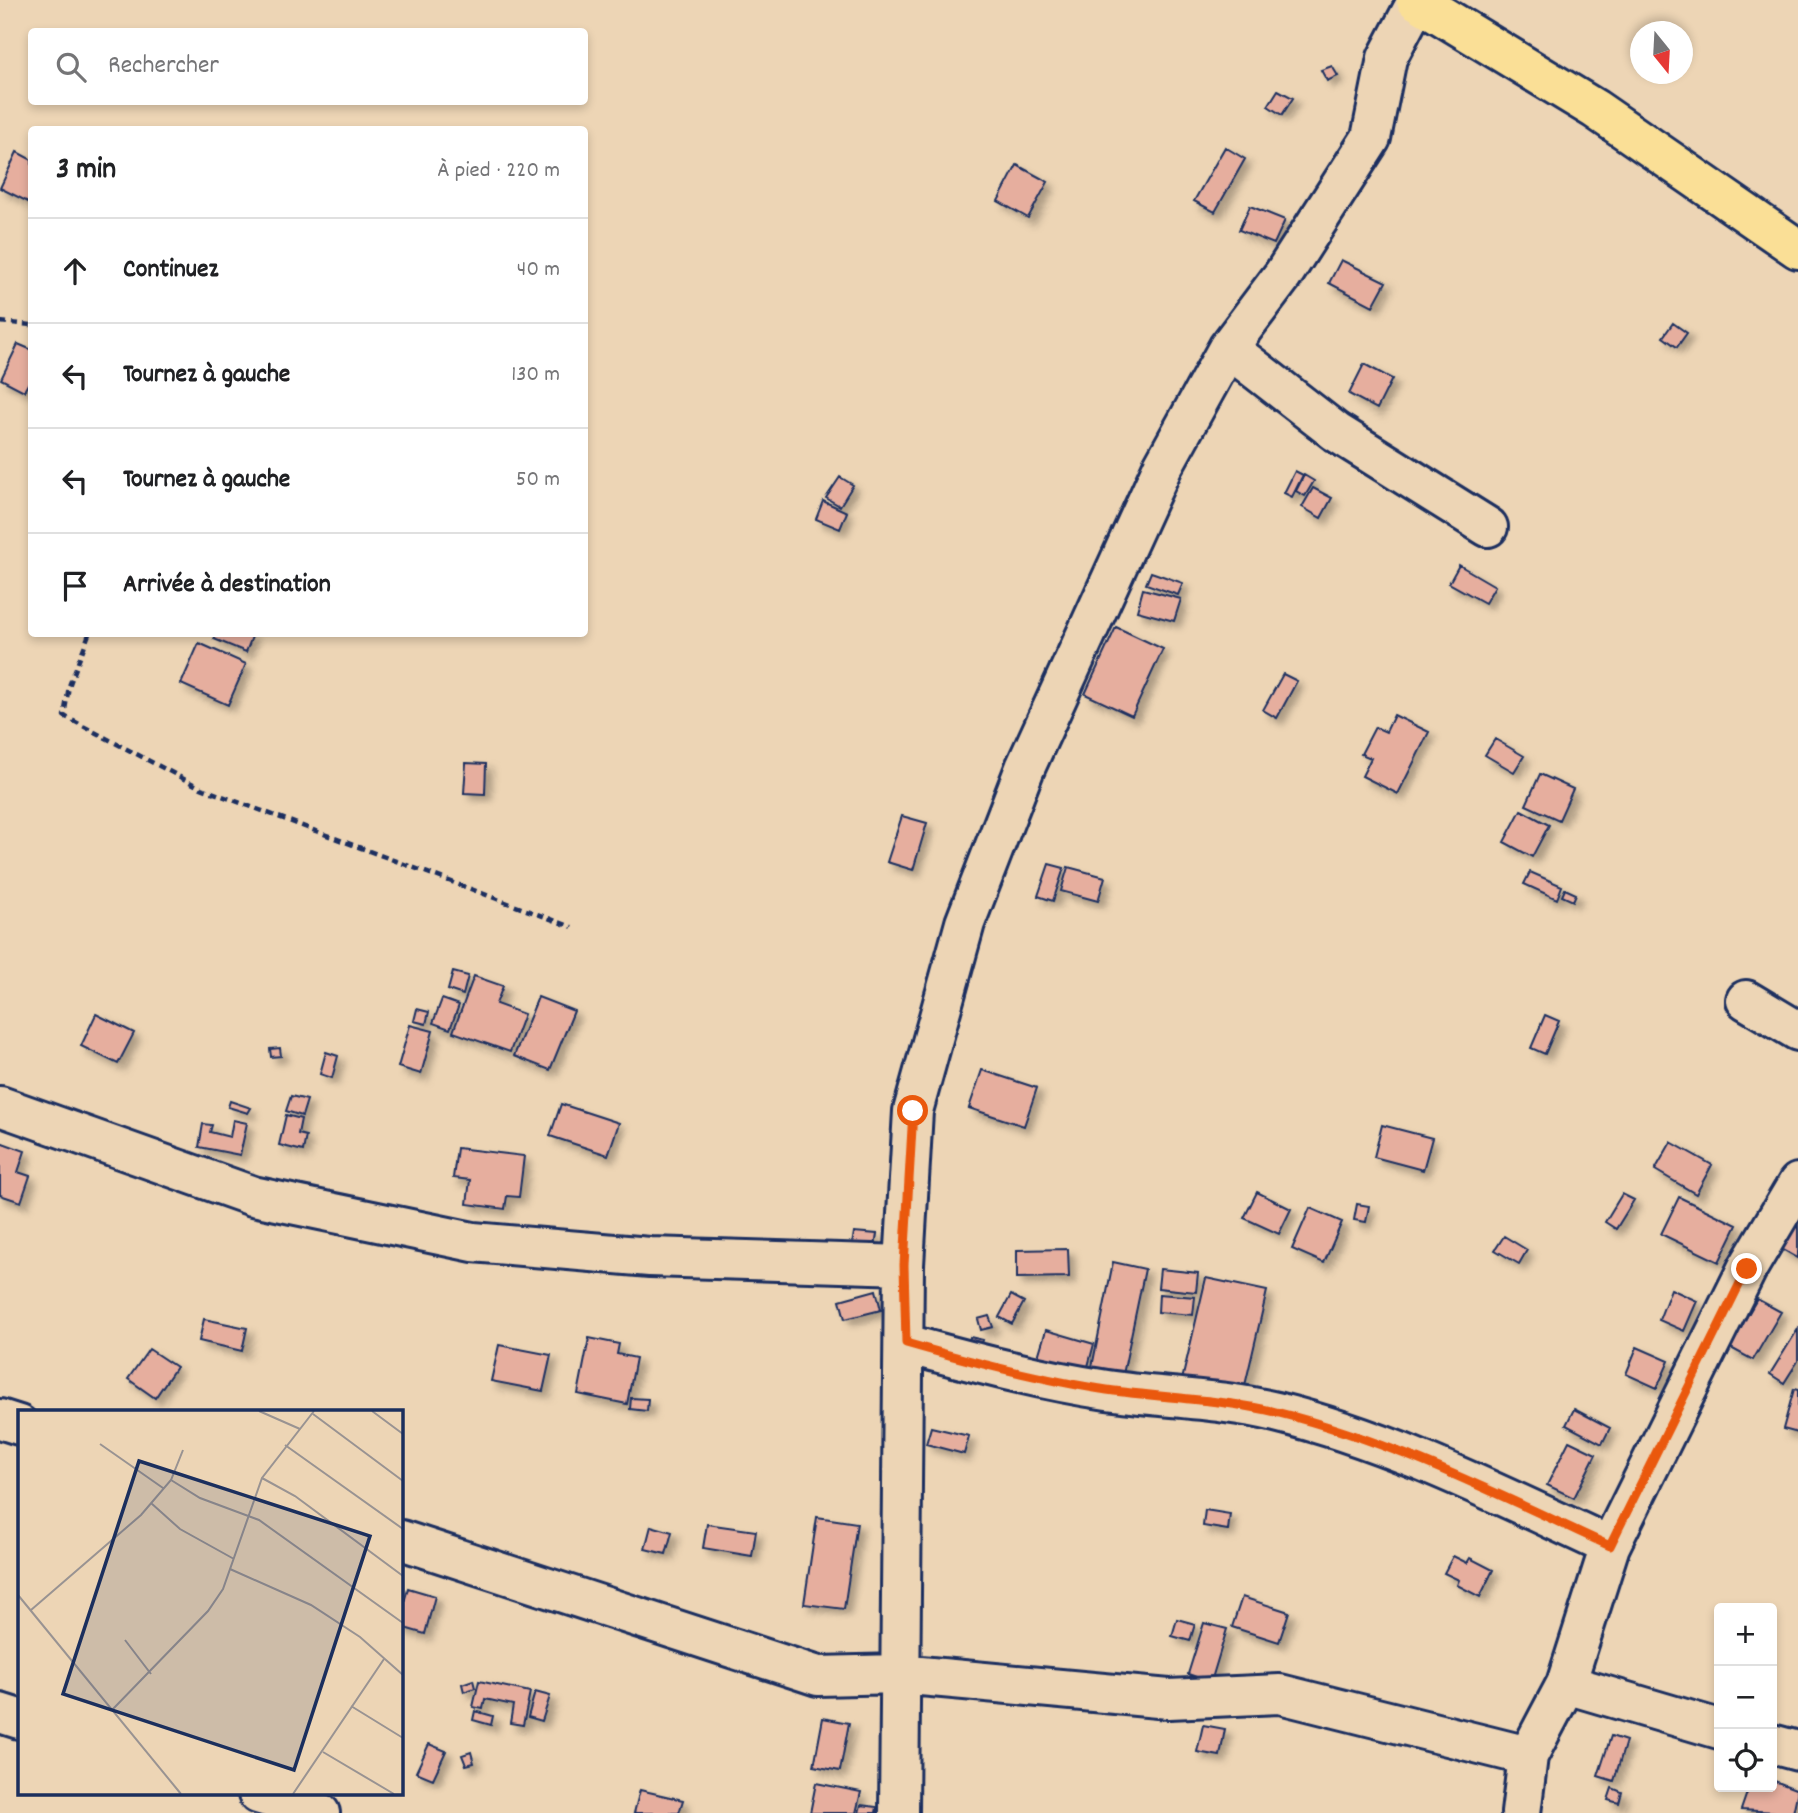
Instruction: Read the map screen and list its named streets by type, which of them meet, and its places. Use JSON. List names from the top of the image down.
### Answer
{
  "north": "bottom",
  "page": {
    "search": "Rechercher",
    "heading": ["3 min", "À pied · 220 m"],
    "list": [
      ["Continuez", "40 m"],
      ["Tournez à gauche", "130 m"],
      ["Tournez à gauche", "50 m"],
      "Arrivée à destination"
    ],
    "map_buttons": ["+", "−"]
  }
}
